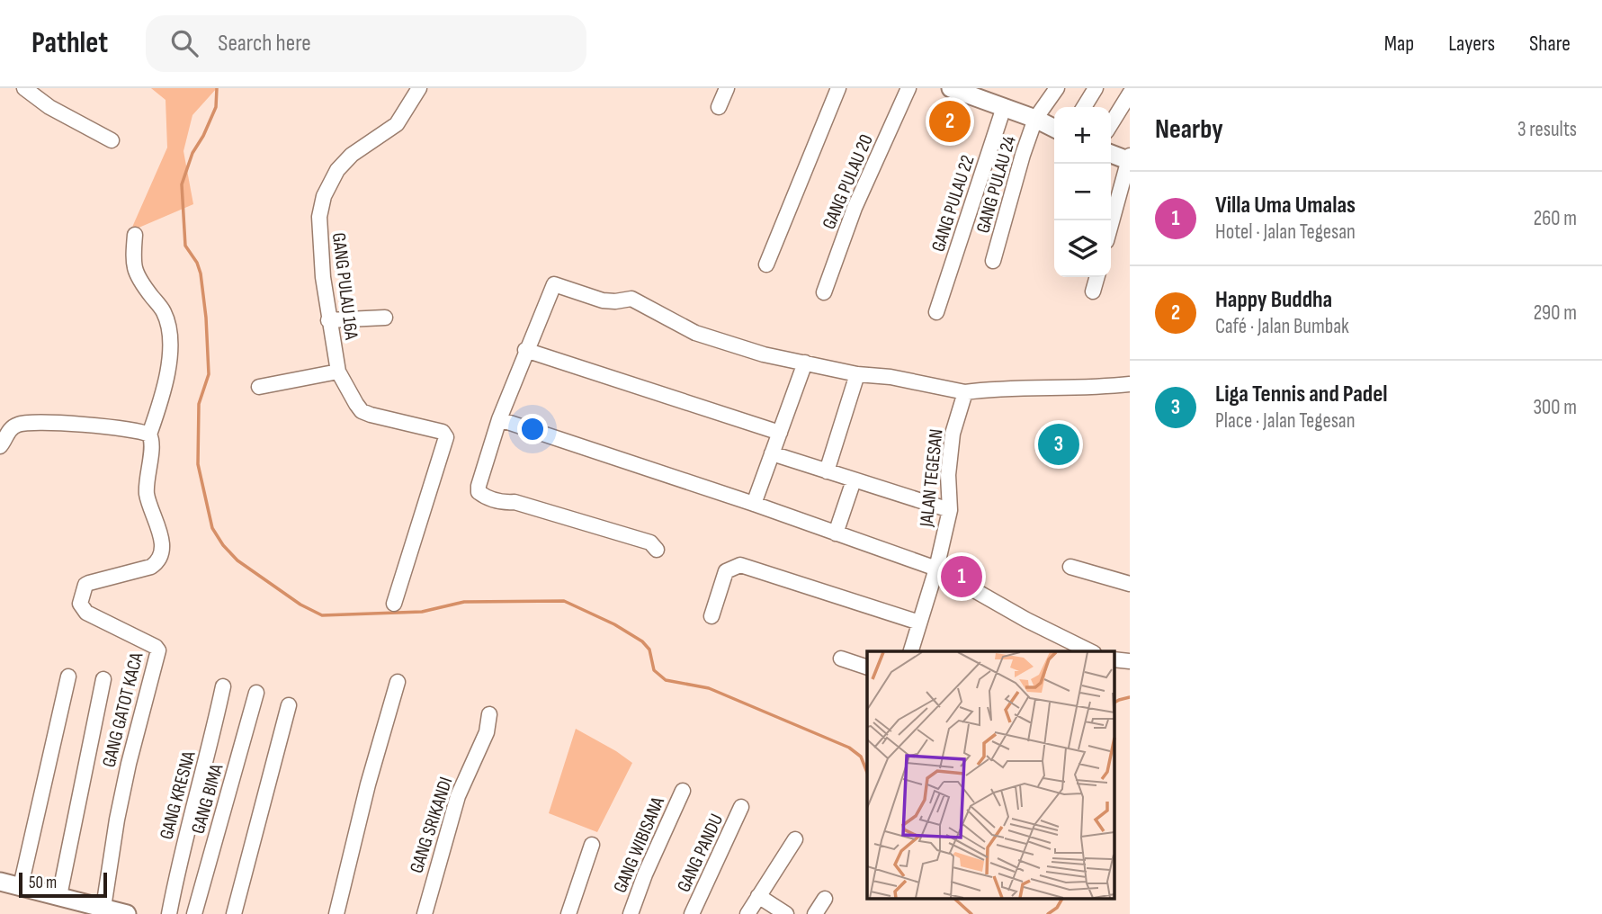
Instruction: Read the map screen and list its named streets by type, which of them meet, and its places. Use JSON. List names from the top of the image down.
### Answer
{
  "streets": {
    "street": [
      "GANG PULAU 20",
      "GANG PULAU 24",
      "GANG PULAU 22",
      "GANG PULAU 16A",
      "JALAN TEGESAN",
      "GANG GATOT KACA",
      "GANG KRESNA",
      "GANG BIMA",
      "GANG SRIKANDI",
      "GANG WIBISANA",
      "GANG PANDU"
    ]
  },
  "scale_bar": "50 m",
  "page": {
    "header": "Pathlet",
    "search": "Search here",
    "nav": ["Map", "Layers", "Share"],
    "heading": ["Nearby", "3 results"],
    "pins": ["2", "3", "1"],
    "map_buttons": ["+", "−"],
    "list": [
      {
        "mark": "1",
        "name": "Villa Uma Umalas",
        "note": "Hotel · Jalan Tegesan",
        "value": "260 m"
      },
      {
        "mark": "2",
        "name": "Happy Buddha",
        "note": "Café · Jalan Bumbak",
        "value": "290 m"
      },
      {
        "mark": "3",
        "name": "Liga Tennis and Padel",
        "note": "Place · Jalan Tegesan",
        "value": "300 m"
      }
    ],
    "scale": "50 m"
  }
}
